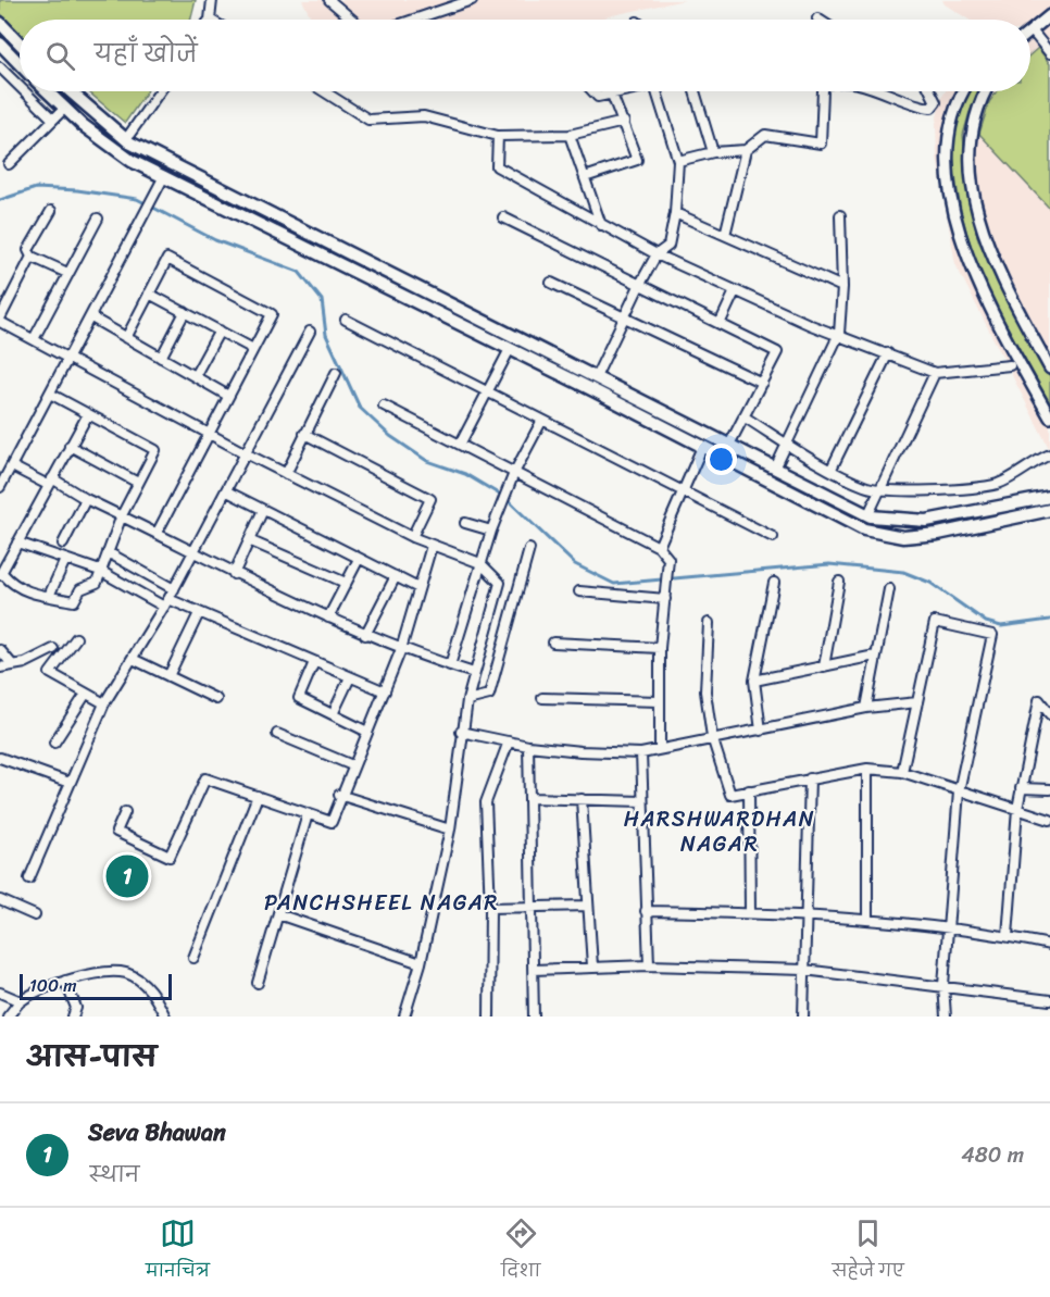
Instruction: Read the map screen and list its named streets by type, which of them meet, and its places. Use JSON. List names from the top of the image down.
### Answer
{
  "districts": ["HARSHWARDHAN NAGAR", "PANCHSHEEL NAGAR"],
  "scale_bar": "100 m",
  "page": {
    "search": "यहाँ खोजें",
    "pins": "1",
    "scale": "100 m",
    "heading": "आस-पास",
    "list": [
      {
        "mark": "1",
        "name": "Seva Bhawan",
        "note": "स्थान",
        "value": "480 m"
      }
    ],
    "nav": ["मानचित्र", "दिशा", "सहेजे गए"]
  }
}
